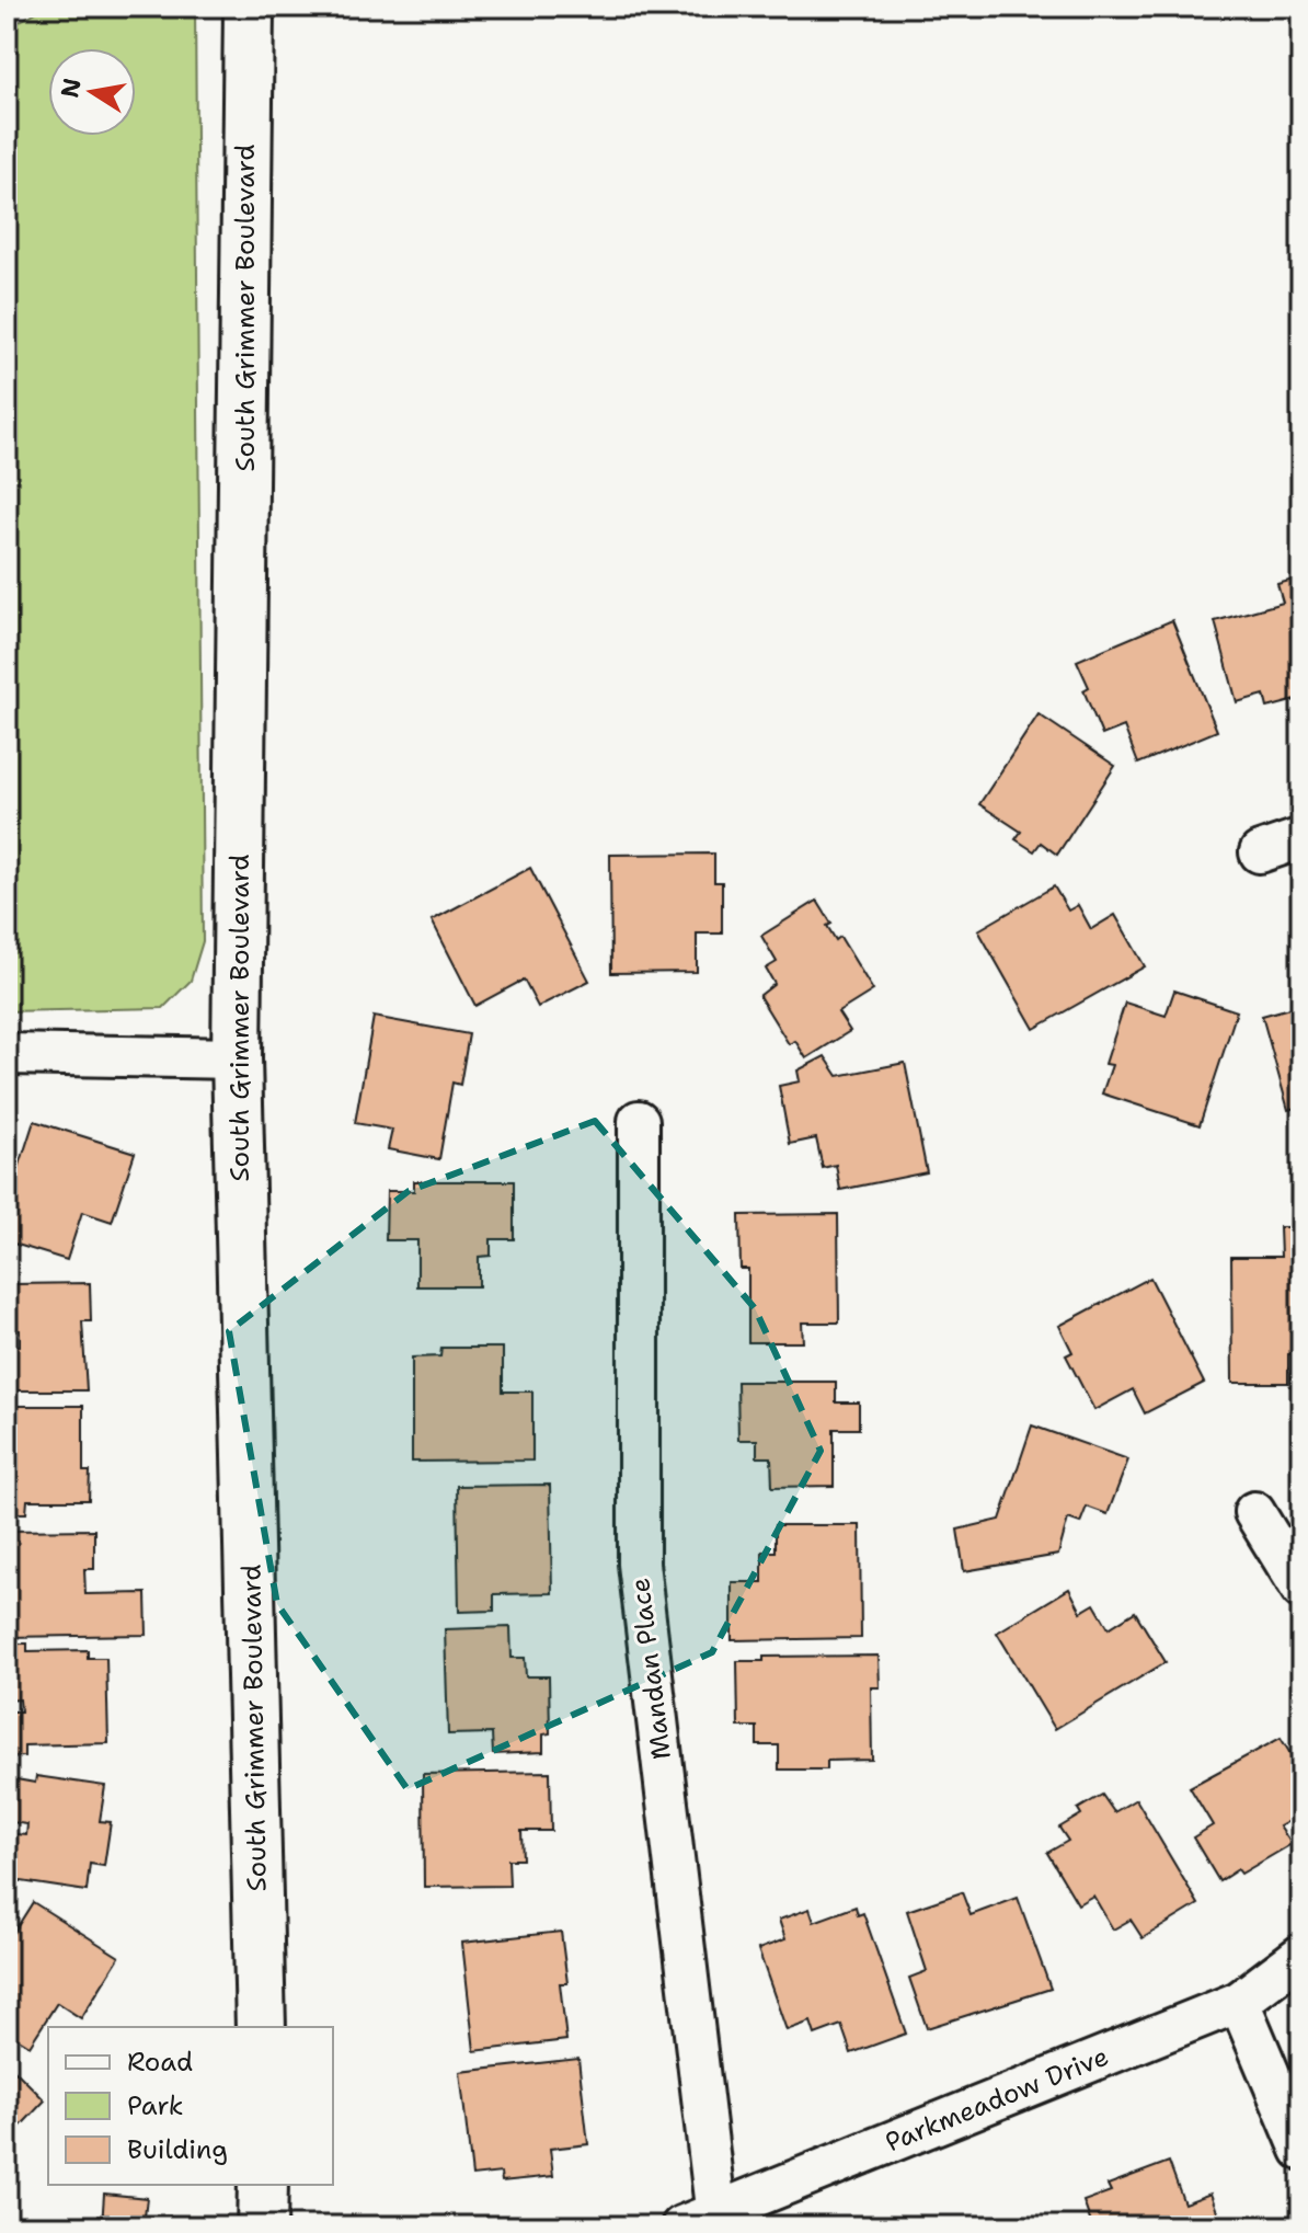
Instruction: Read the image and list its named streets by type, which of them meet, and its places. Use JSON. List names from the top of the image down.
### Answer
{
  "streets": {
    "street": ["South Grimmer Boulevard", "Mandan Place", "Parkmeadow Drive"]
  },
  "crossings": [
    ["Mandan Place", "Parkmeadow Drive"]
  ],
  "legend": ["Road", "Park", "Building"],
  "north": "left"
}
